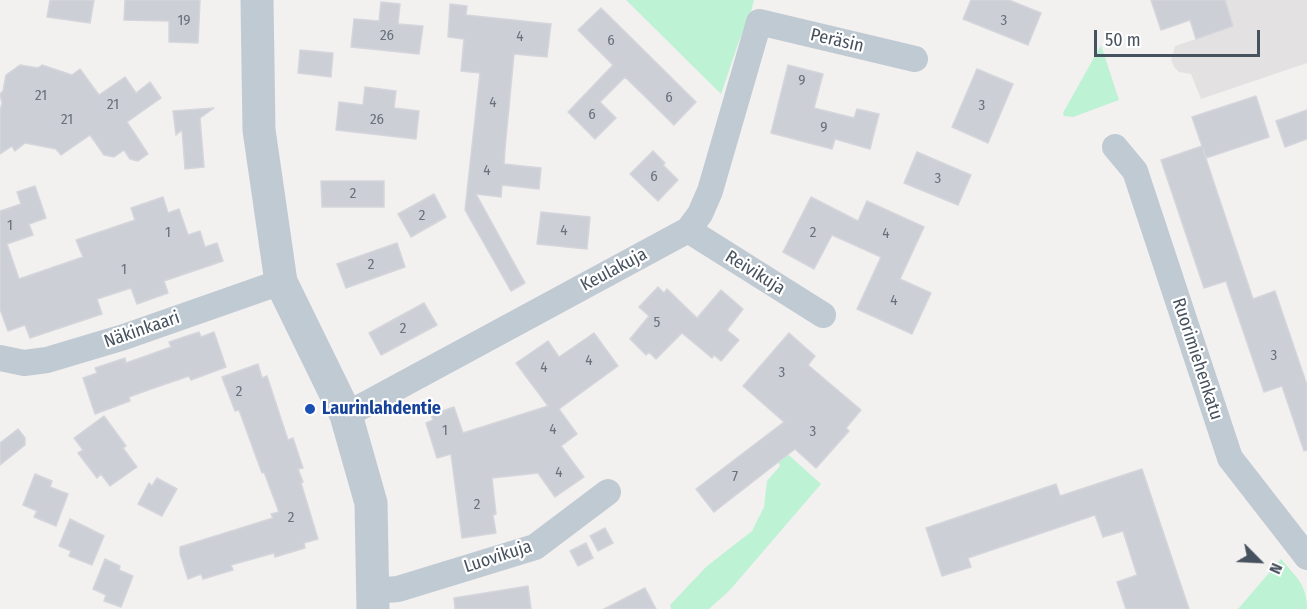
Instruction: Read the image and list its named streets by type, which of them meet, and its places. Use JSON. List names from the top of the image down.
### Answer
{
  "streets": {
    "street": [
      "Peräsin",
      "Keulakuja",
      "Reivikuja",
      "Näkinkaari",
      "Ruorimiehenkatu",
      "Luovikuja"
    ]
  },
  "crossings": [
    ["Peräsin", "Keulakuja"],
    ["Keulakuja", "Reivikuja"]
  ],
  "places": ["Laurinlahdentie"],
  "house_numbers": [
    "19",
    "3",
    "26",
    "4",
    "6",
    "9",
    "21",
    "6",
    "4",
    "21",
    "3",
    "6",
    "21",
    "26",
    "9",
    "4",
    "6",
    "3",
    "2",
    "2",
    "1",
    "4",
    "1",
    "2",
    "4",
    "2",
    "1",
    "4",
    "5",
    "2",
    "3",
    "4",
    "4",
    "3",
    "2",
    "4",
    "1",
    "3",
    "4",
    "7",
    "2",
    "2"
  ],
  "scale_bar": "50 m",
  "north": "bottom right"
}
